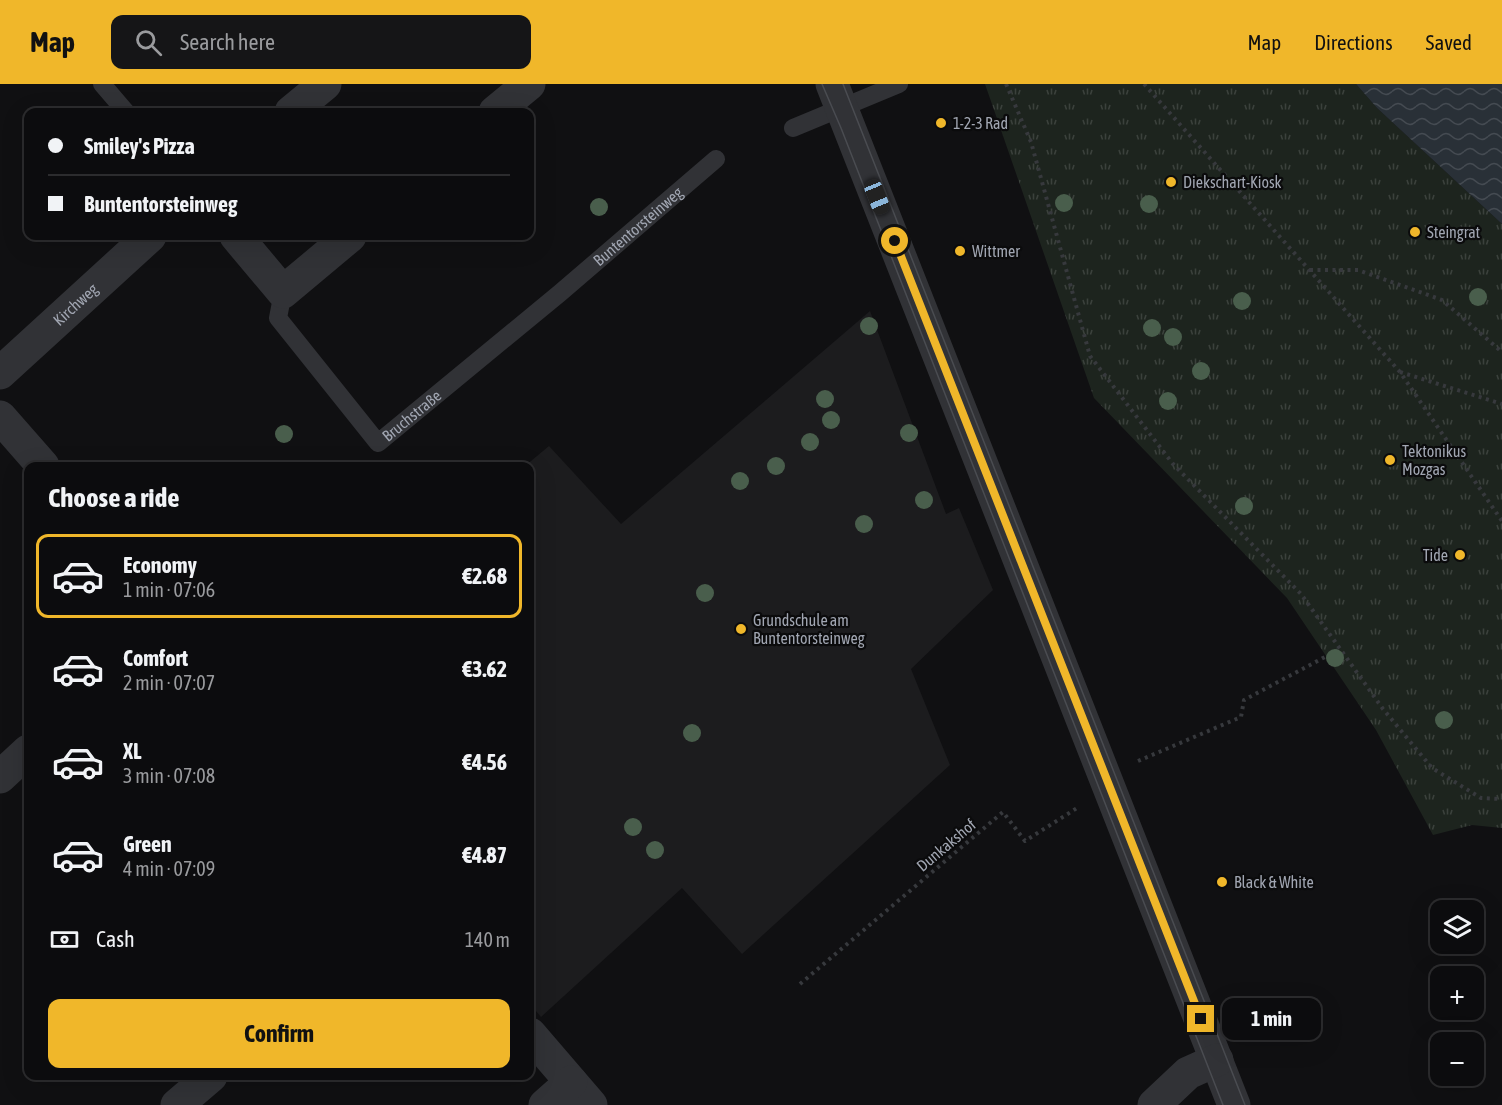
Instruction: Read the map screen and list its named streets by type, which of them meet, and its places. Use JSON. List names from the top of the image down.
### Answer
{
  "streets": {
    "street": ["Kirchweg"],
    "lane": ["Buntentorsteinweg", "Bruchstraße"],
    "path": ["Dunkakshof"]
  },
  "crossings": [
    ["Buntentorsteinweg", "Bruchstraße"]
  ],
  "places": [
    "1-2-3 Rad",
    "Diekschart-Kiosk",
    "Steingrat",
    "Wittmer",
    "Tektonikus Mozgas",
    "Tide",
    "Grundschule am Buntentorsteinweg",
    "Black & White"
  ],
  "page": {
    "header": "Map",
    "search": "Search here",
    "nav": ["Map", "Directions", "Saved"],
    "banner": ["Smiley's Pizza", "Buntentorsteinweg"],
    "heading": "Choose a ride",
    "list": [
      {
        "name": "Economy",
        "note": "1 min · 07:06",
        "value": "€2.68"
      },
      {
        "name": "Comfort",
        "note": "2 min · 07:07",
        "value": "€3.62"
      },
      {
        "name": "XL",
        "note": "3 min · 07:08",
        "value": "€4.56"
      },
      {
        "name": "Green",
        "note": "4 min · 07:09",
        "value": "€4.87"
      }
    ],
    "map_buttons": ["+", "−"],
    "pay": ["Cash", "140 m"],
    "buttons": "Confirm",
    "bubble": "1 min"
  }
}
